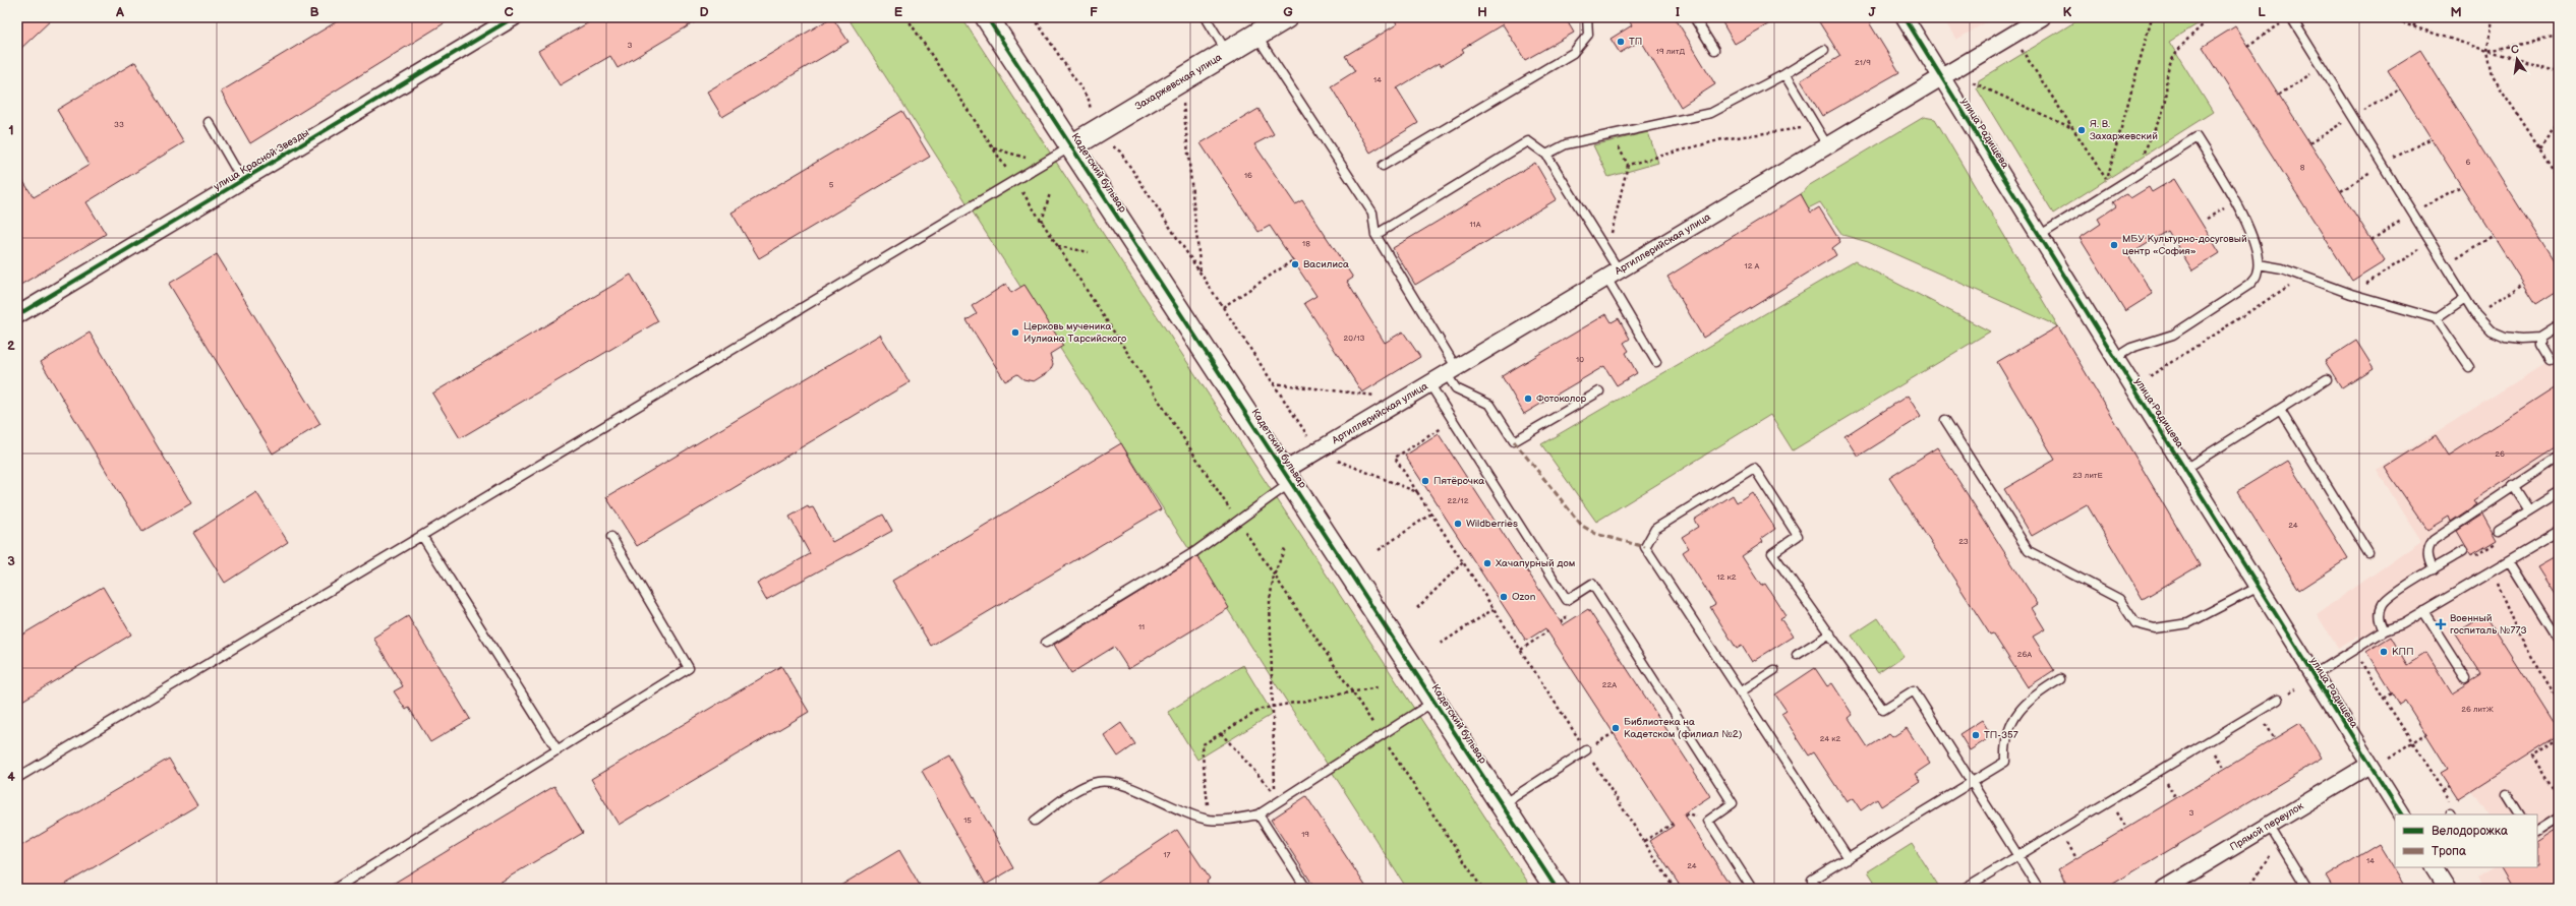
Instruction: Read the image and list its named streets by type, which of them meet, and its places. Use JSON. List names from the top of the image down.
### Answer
{
  "streets": {
    "street": [
      "Захаржевская улица",
      "улица Радищева",
      "улица Красной Звезды",
      "Кадетский бульвар",
      "Артиллерийская улица",
      "Прямой переулок"
    ]
  },
  "crossings": [
    ["Захаржевская улица", "Кадетский бульвар"],
    ["улица Радищева", "Артиллерийская улица"],
    ["улица Радищева", "Прямой переулок"],
    ["Кадетский бульвар", "Артиллерийская улица"]
  ],
  "places": {
    "other": [
      "ТП",
      "Я. В. Захаржевский",
      "МБУ Культурно-досуговый центр «София»",
      "Василиса",
      "Церковь мученика Иулиана Тарсийского",
      "Фотоколор",
      "Пятёрочка",
      "Wildberries",
      "Хачапурный дом",
      "Ozon",
      "КПП",
      "Библиотека на Кадетском (филиал №2)",
      "ТП-357"
    ],
    "health": ["Военный госпиталь №773"]
  },
  "house_numbers": [
    "3",
    "19 литД",
    "21/9",
    "14",
    "33",
    "6",
    "8",
    "16",
    "5",
    "11А",
    "18",
    "12 А",
    "20/13",
    "10",
    "26",
    "23 литЕ",
    "22/12",
    "24",
    "23",
    "12 к2",
    "11",
    "26А",
    "22А",
    "26 литЖ",
    "24 к2",
    "3",
    "15",
    "19",
    "17",
    "14",
    "24"
  ],
  "legend": ["Велодорожка", "Тропа"],
  "north": "top",
  "grid": {
    "columns": [
      "A",
      "B",
      "C",
      "D",
      "E",
      "F",
      "G",
      "H",
      "I",
      "J",
      "K",
      "L",
      "M"
    ],
    "rows": [
      "1",
      "2",
      "3",
      "4"
    ]
  }
}
